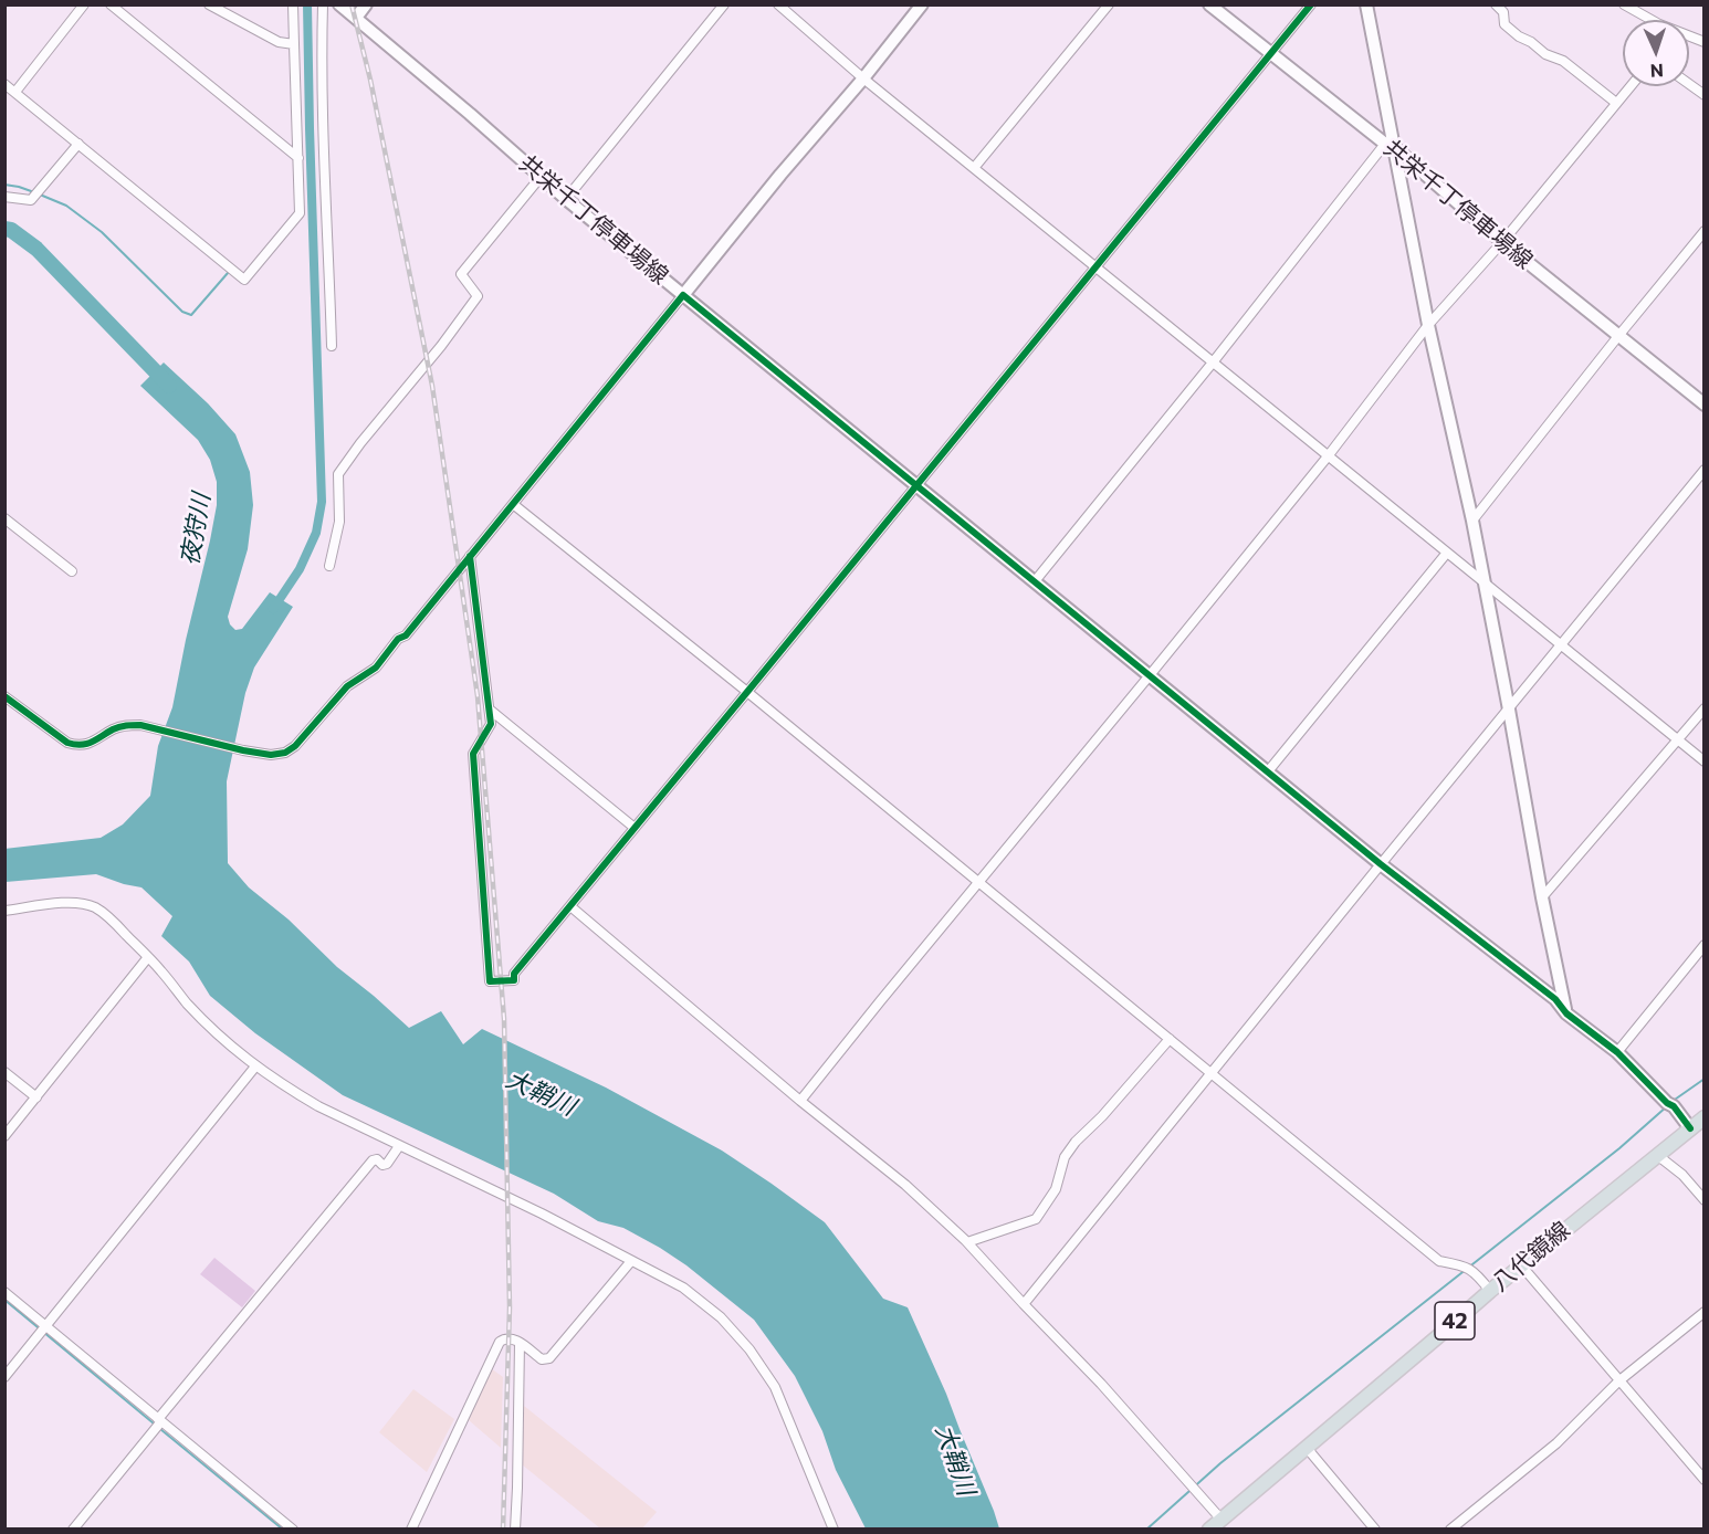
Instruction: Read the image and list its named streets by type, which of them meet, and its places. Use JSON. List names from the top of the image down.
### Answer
{
  "streets": {
    "main road": ["八代鏡線", "42"],
    "street": ["共栄千丁停車場線"]
  },
  "water": ["夜狩川", "大鞘川"],
  "north": "bottom"
}
